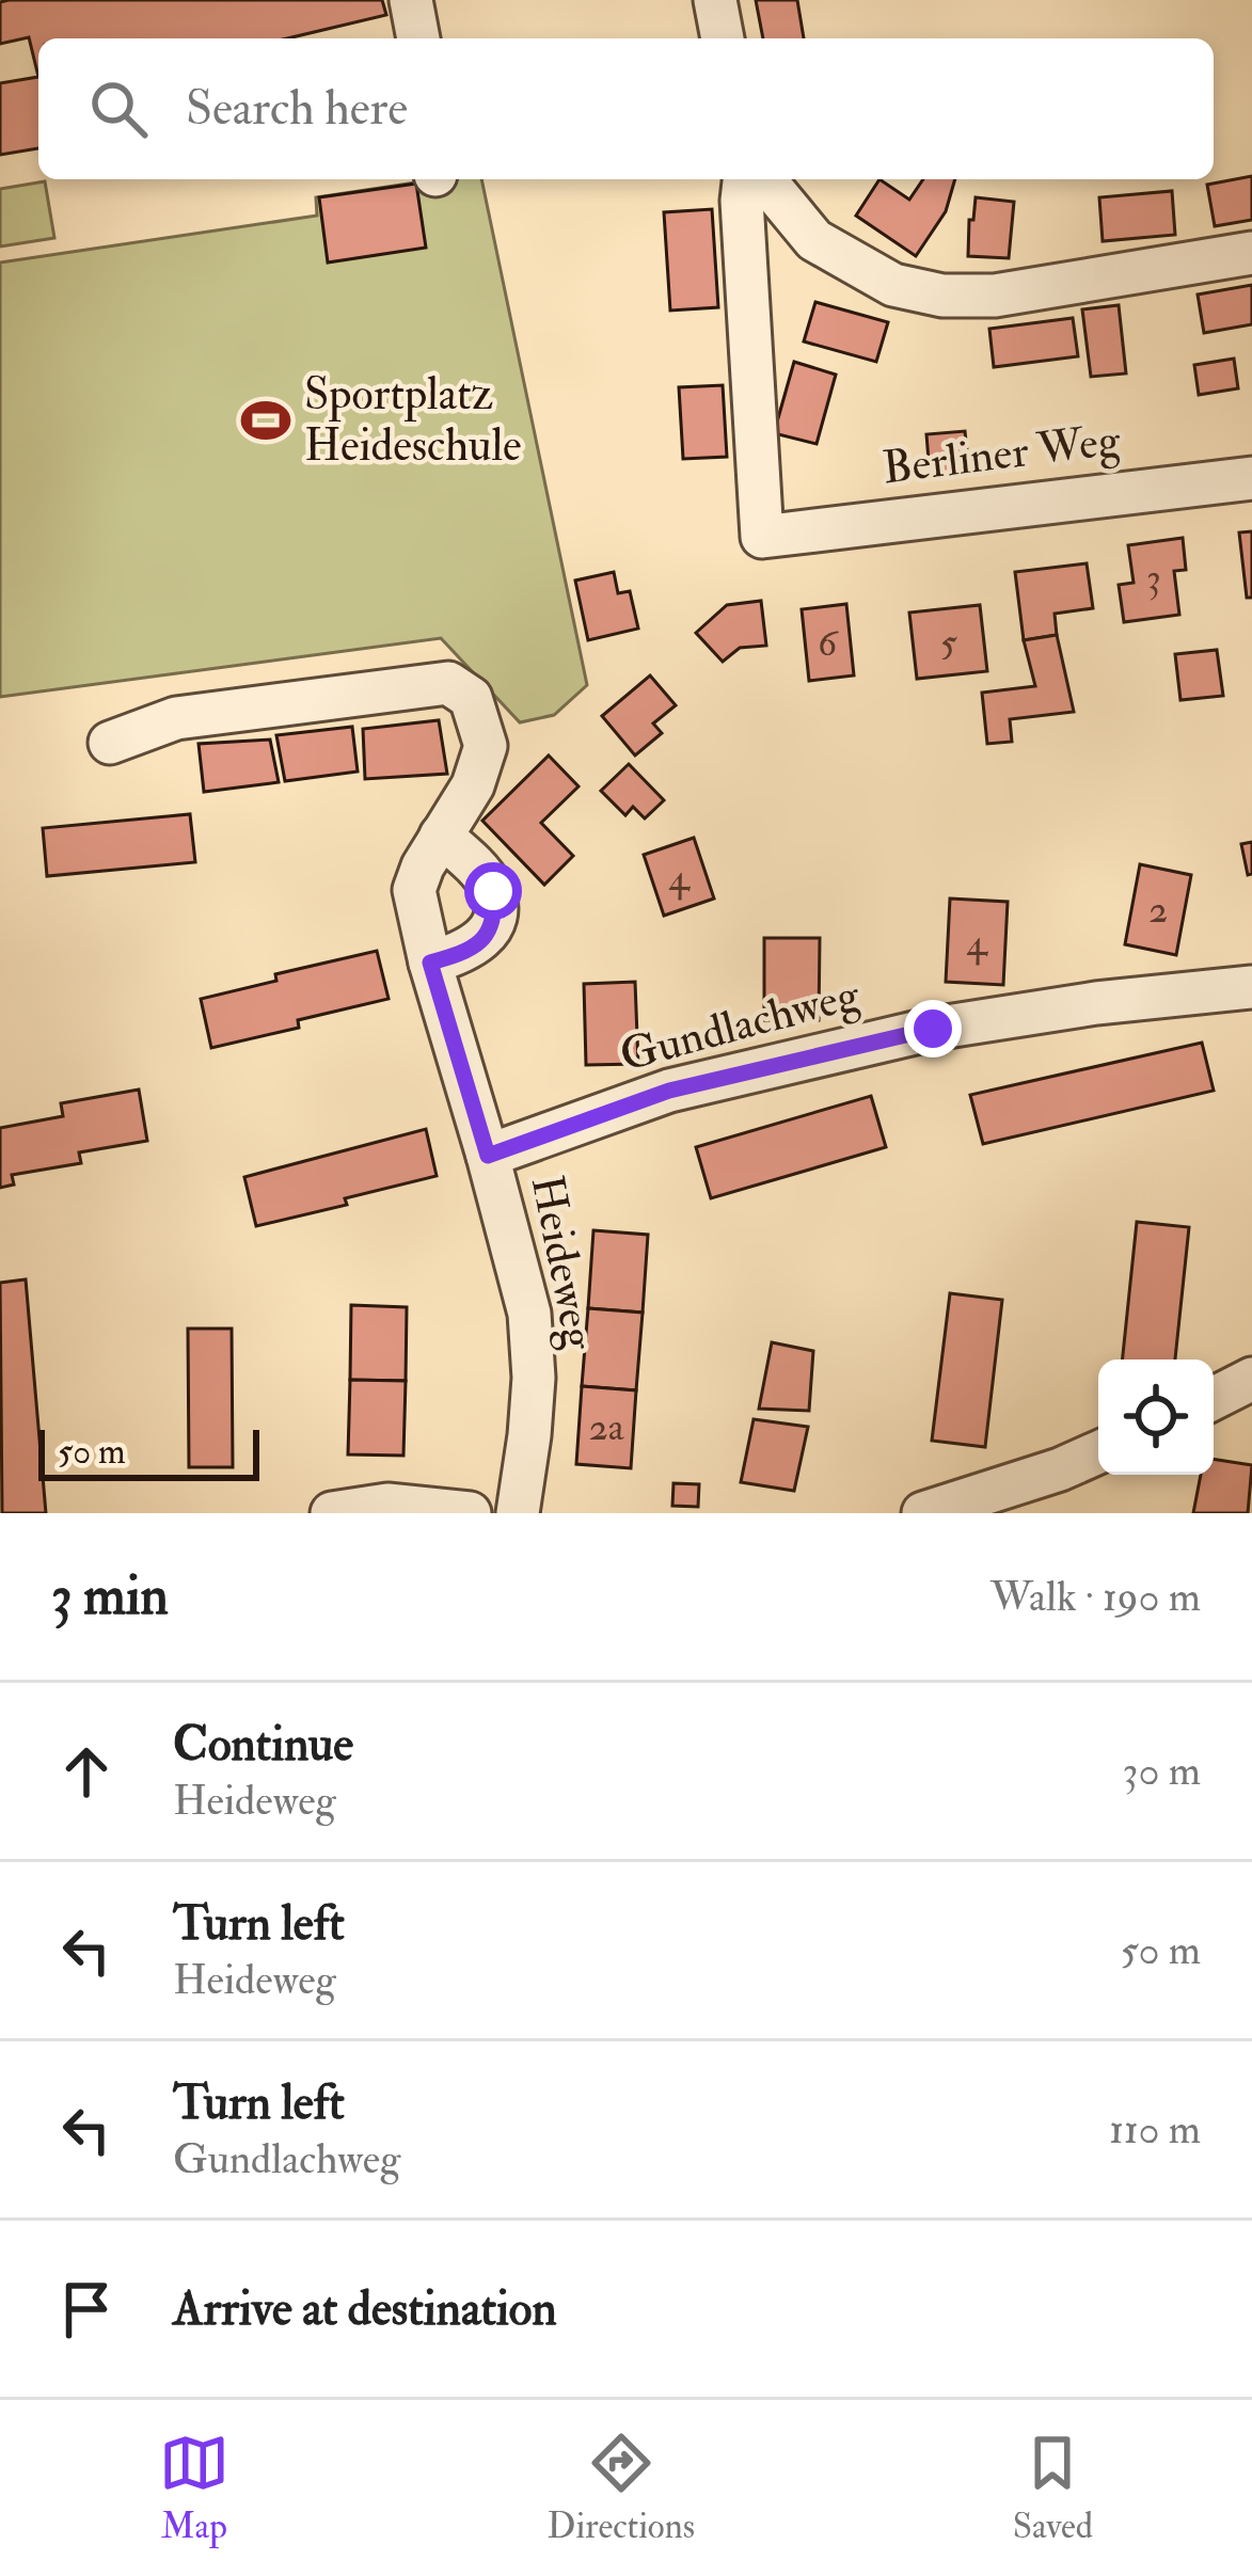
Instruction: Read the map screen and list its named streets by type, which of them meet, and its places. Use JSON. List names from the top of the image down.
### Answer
{
  "streets": {
    "street": ["Berliner Weg", "Gundlachweg", "Heideweg"]
  },
  "crossings": [
    ["Gundlachweg", "Heideweg"]
  ],
  "places": {
    "sports": ["Sportplatz Heideschule"]
  },
  "house_numbers": [
    "3",
    "6",
    "5",
    "4",
    "2",
    "4",
    "2a"
  ],
  "scale_bar": "50 m",
  "page": {
    "search": "Search here",
    "scale": "50 m",
    "heading": ["3 min", "Walk · 190 m"],
    "list": [
      ["Continue", "Heideweg", "30 m"],
      ["Turn left", "Heideweg", "50 m"],
      ["Turn left", "Gundlachweg", "110 m"],
      "Arrive at destination"
    ],
    "nav": ["Map", "Directions", "Saved"]
  }
}
